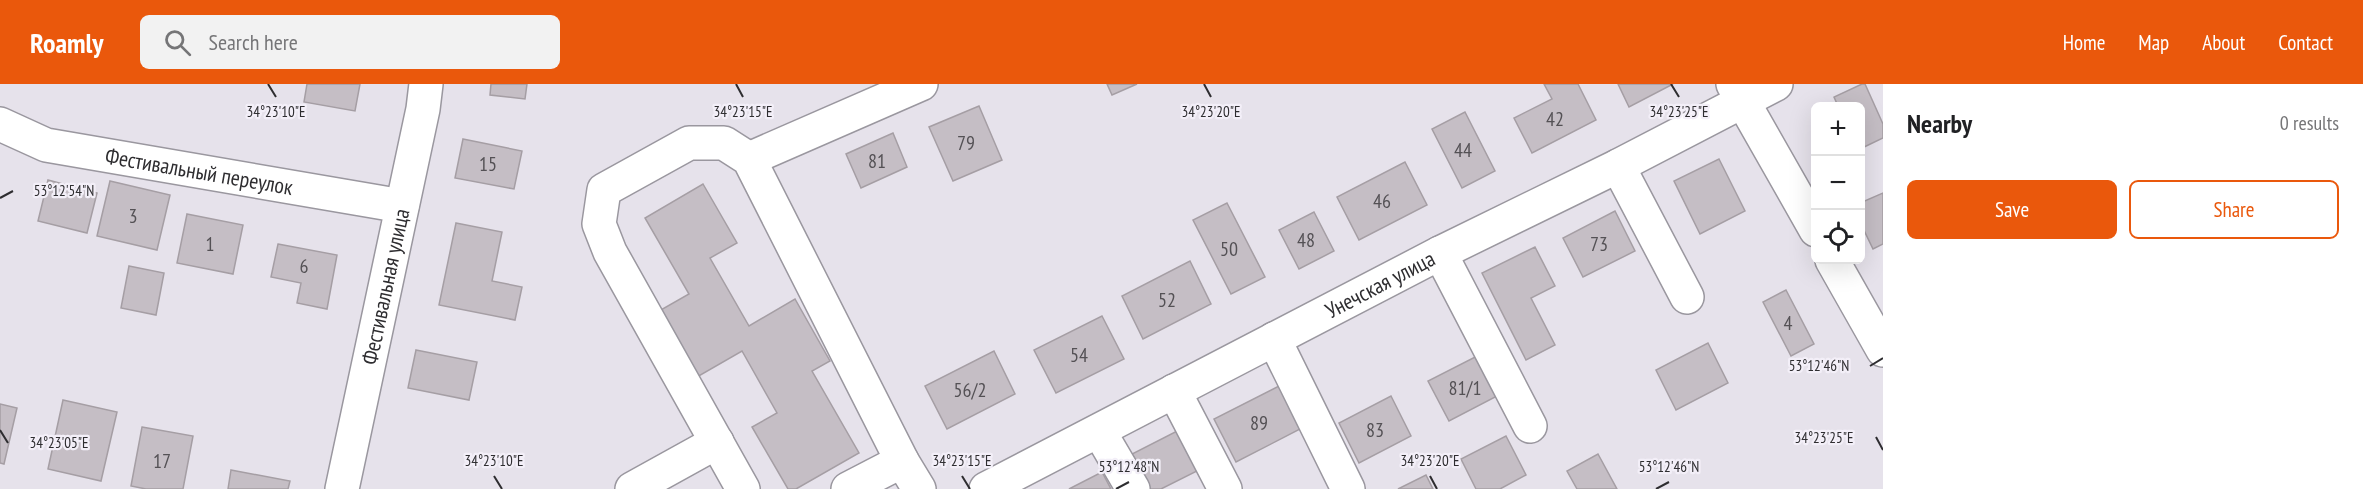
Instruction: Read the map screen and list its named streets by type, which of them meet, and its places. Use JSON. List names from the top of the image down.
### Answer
{
  "streets": {
    "street": ["Фестивальный переулок", "Унечская улица", "Фестивальная улица"]
  },
  "crossings": [
    ["Фестивальный переулок", "Фестивальная улица"]
  ],
  "house_numbers": [
    "42",
    "79",
    "44",
    "81",
    "15",
    "46",
    "3",
    "48",
    "1",
    "73",
    "50",
    "6",
    "52",
    "4",
    "54",
    "81/1",
    "56/2",
    "89",
    "83",
    "17"
  ],
  "page": {
    "header": "Roamly",
    "search": "Search here",
    "nav": [
      "Home",
      "Map",
      "About",
      "Contact"
    ],
    "heading": ["Nearby", "0 results"],
    "map_buttons": ["+", "−"],
    "buttons": ["Save", "Share"]
  },
  "coordinates": [
    "34°23'15\"E",
    "34°23'20\"E",
    "34°23'10\"E",
    "34°23'25\"E",
    "53°12'54\"N",
    "53°12'46\"N",
    "34°23'05\"E",
    "53°12'48\"N"
  ]
}
